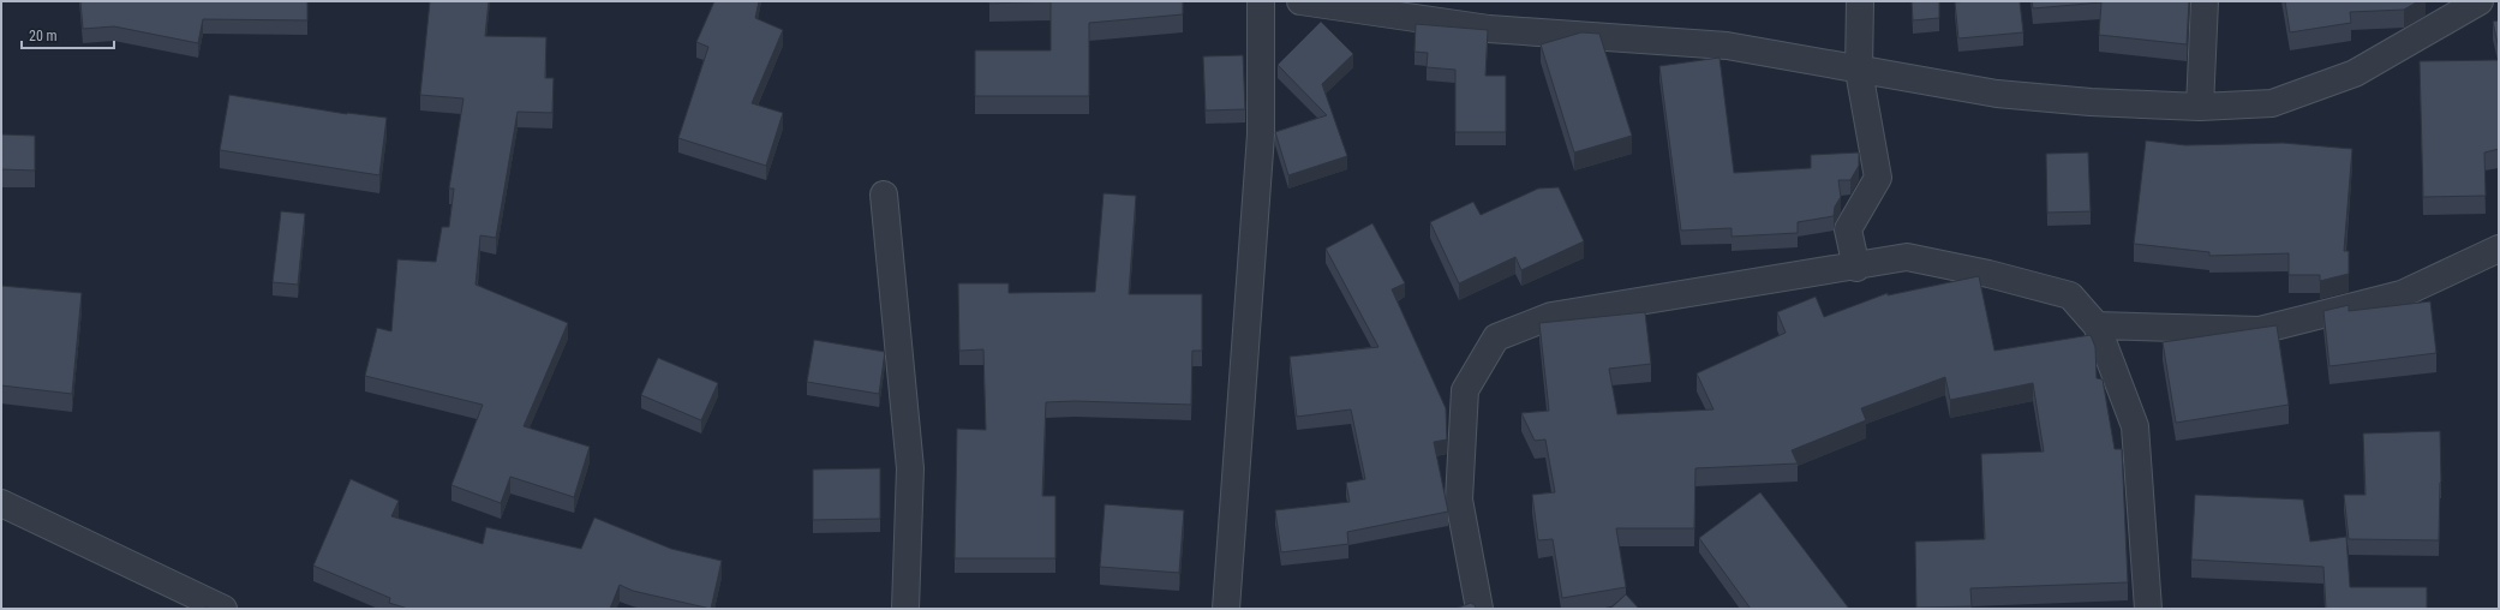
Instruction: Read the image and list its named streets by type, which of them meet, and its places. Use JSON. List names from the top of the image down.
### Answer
{
  "scale_bar": "20 m"
}
